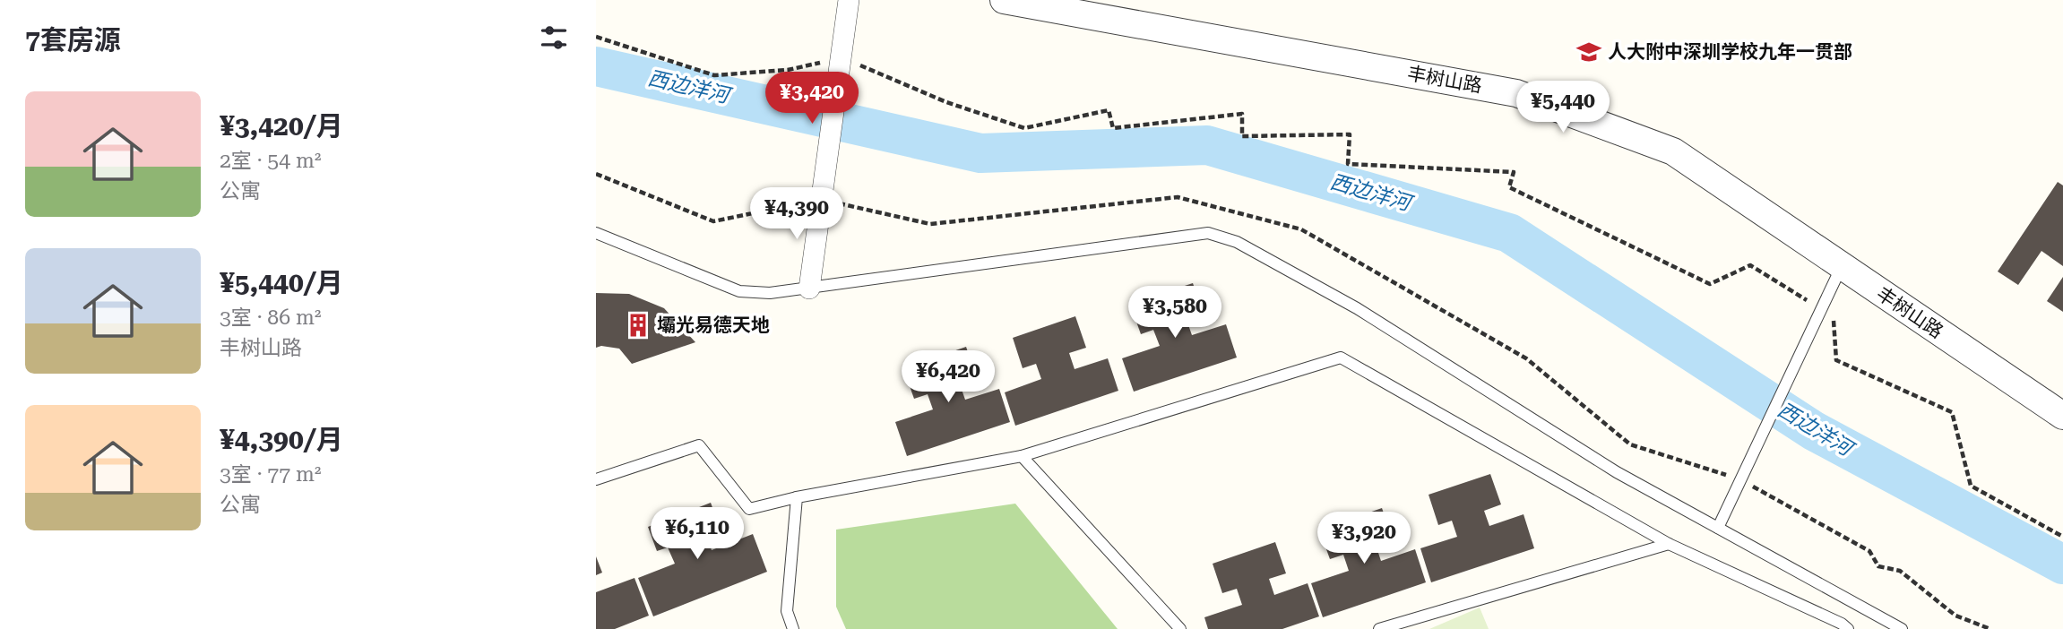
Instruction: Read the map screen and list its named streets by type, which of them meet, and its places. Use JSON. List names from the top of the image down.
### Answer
{
  "streets": {
    "street": ["丰树山路"]
  },
  "water": ["西边洋河"],
  "places": {
    "school or university": ["人大附中深圳学校九年一贯部"],
    "building": ["壩光易德天地"]
  },
  "page": {
    "heading": "7套房源",
    "price": [
      "¥3,420",
      "¥5,440",
      "¥4,390",
      "¥3,580",
      "¥6,420",
      "¥6,110",
      "¥3,920"
    ],
    "list": [
      {
        "name": "¥3,420/月",
        "note": "2室 · 54 m² · 公寓"
      },
      {
        "name": "¥5,440/月",
        "note": "3室 · 86 m² · 丰树山路"
      },
      {
        "name": "¥4,390/月",
        "note": "3室 · 77 m² · 公寓"
      }
    ]
  }
}
